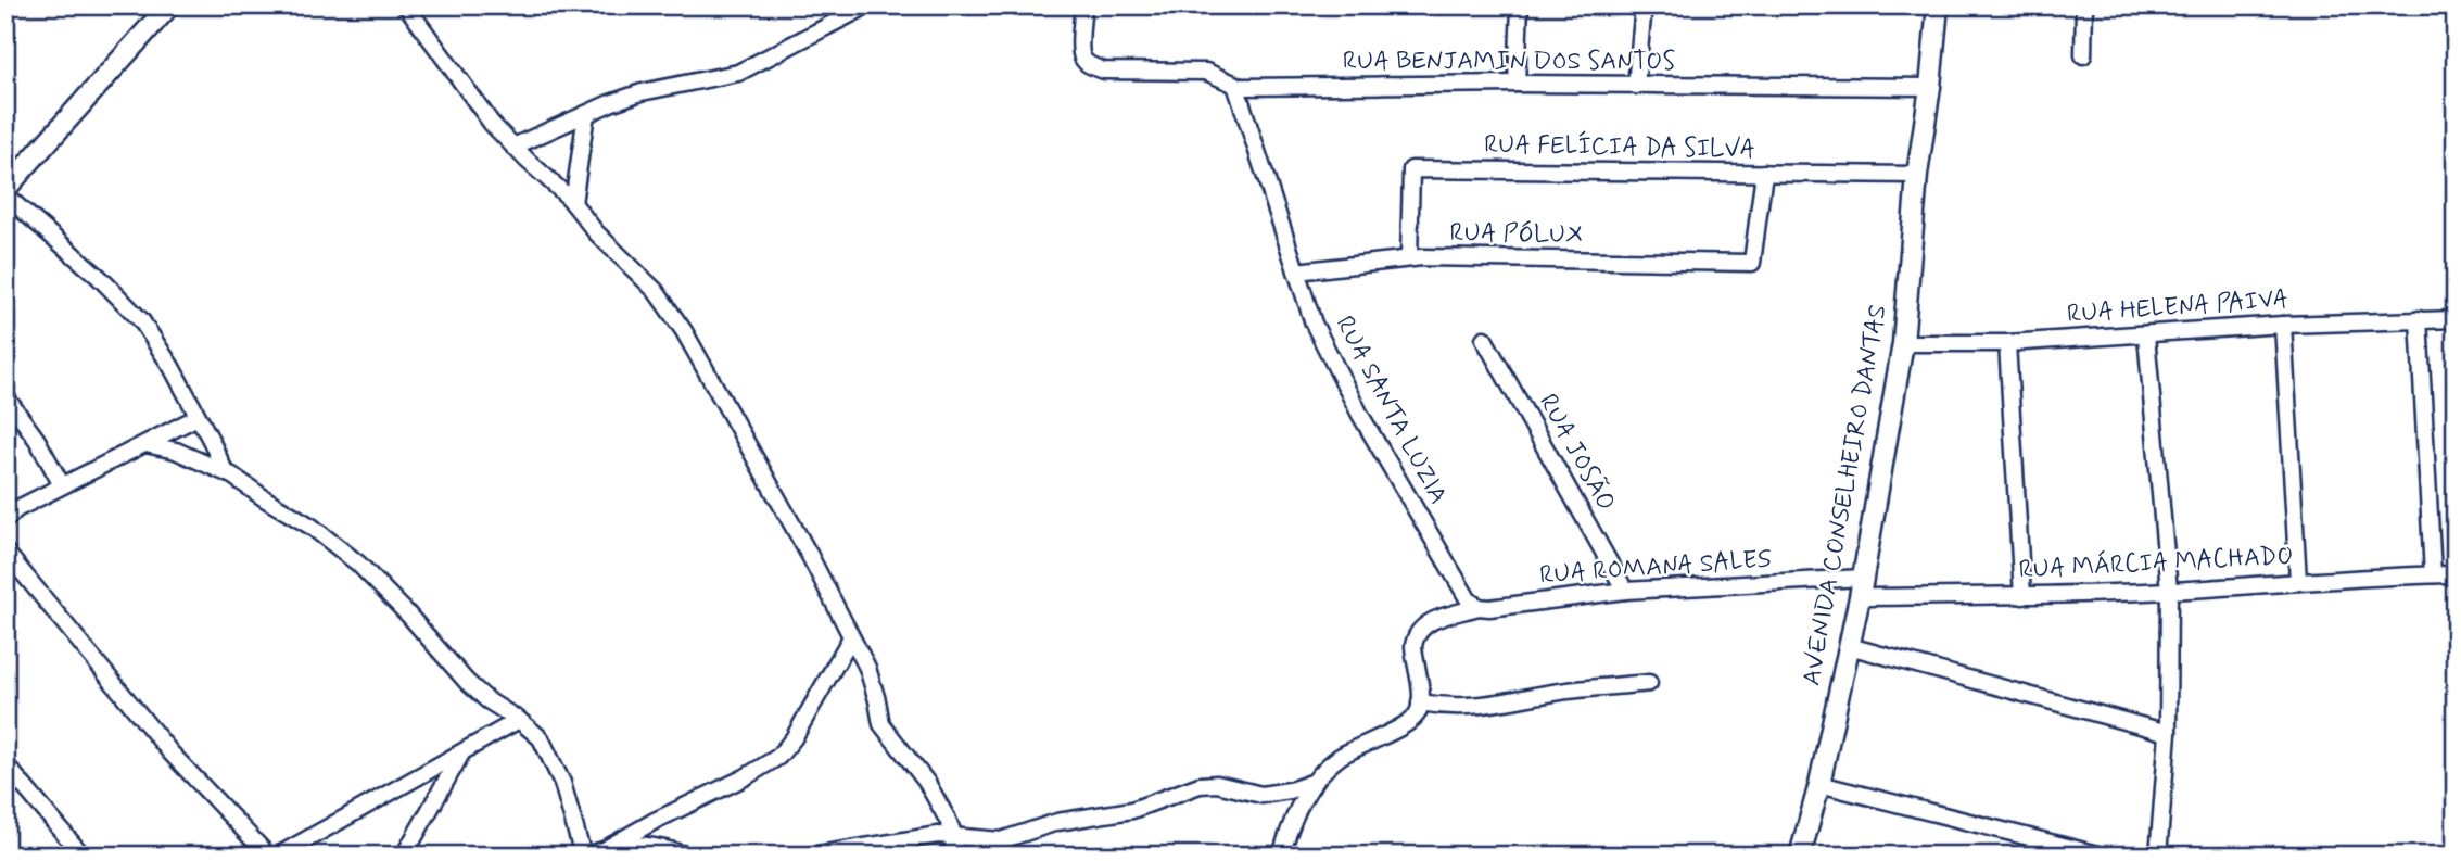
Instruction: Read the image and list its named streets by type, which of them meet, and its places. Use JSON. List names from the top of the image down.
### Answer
{
  "streets": {
    "street": [
      "RUA BENJAMIN DOS SANTOS",
      "RUA FELÍCIA DA SILVA",
      "RUA PÓLUX",
      "RUA HELENA PAIVA",
      "RUA SANTA LUZIA",
      "RUA JOSÃO",
      "AVENIDA CONSELHEIRO DANTAS",
      "RUA MÁRCIA MACHADO",
      "RUA ROMANA SALES"
    ]
  },
  "crossings": [
    ["RUA BENJAMIN DOS SANTOS", "RUA SANTA LUZIA"],
    ["RUA BENJAMIN DOS SANTOS", "AVENIDA CONSELHEIRO DANTAS"],
    ["RUA FELÍCIA DA SILVA", "RUA PÓLUX"],
    ["RUA FELÍCIA DA SILVA", "AVENIDA CONSELHEIRO DANTAS"],
    ["RUA PÓLUX", "RUA SANTA LUZIA"],
    ["RUA HELENA PAIVA", "AVENIDA CONSELHEIRO DANTAS"],
    ["RUA SANTA LUZIA", "RUA ROMANA SALES"],
    ["RUA JOSÃO", "RUA ROMANA SALES"],
    ["AVENIDA CONSELHEIRO DANTAS", "RUA MÁRCIA MACHADO"],
    ["AVENIDA CONSELHEIRO DANTAS", "RUA ROMANA SALES"],
    ["RUA MÁRCIA MACHADO", "RUA ROMANA SALES"]
  ]
}
